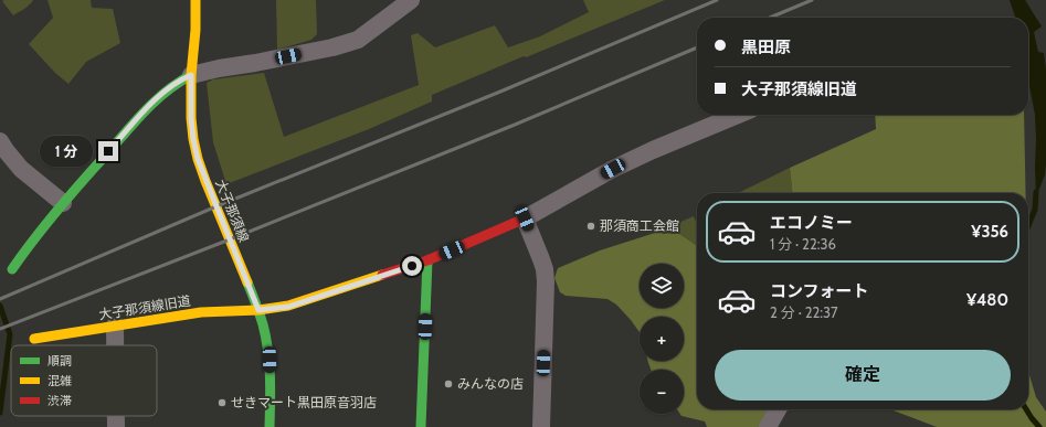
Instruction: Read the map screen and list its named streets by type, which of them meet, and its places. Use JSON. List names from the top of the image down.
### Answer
{
  "streets": {
    "street": ["大子那須線", "大子那須線旧道"]
  },
  "crossings": [
    ["大子那須線", "大子那須線旧道"]
  ],
  "places": ["那須商工会館", "みんなの店", "せきマート黒田原音羽店"],
  "legend": ["順調", "混雑", "渋滞"],
  "page": {
    "banner": ["黒田原", "大子那須線旧道"],
    "bubble": "1 分",
    "list": [
      {
        "name": "エコノミー",
        "note": "1 分 · 22:36",
        "value": "¥356"
      },
      {
        "name": "コンフォート",
        "note": "2 分 · 22:37",
        "value": "¥480"
      }
    ],
    "map_buttons": ["+", "−"],
    "buttons": "確定"
  }
}
